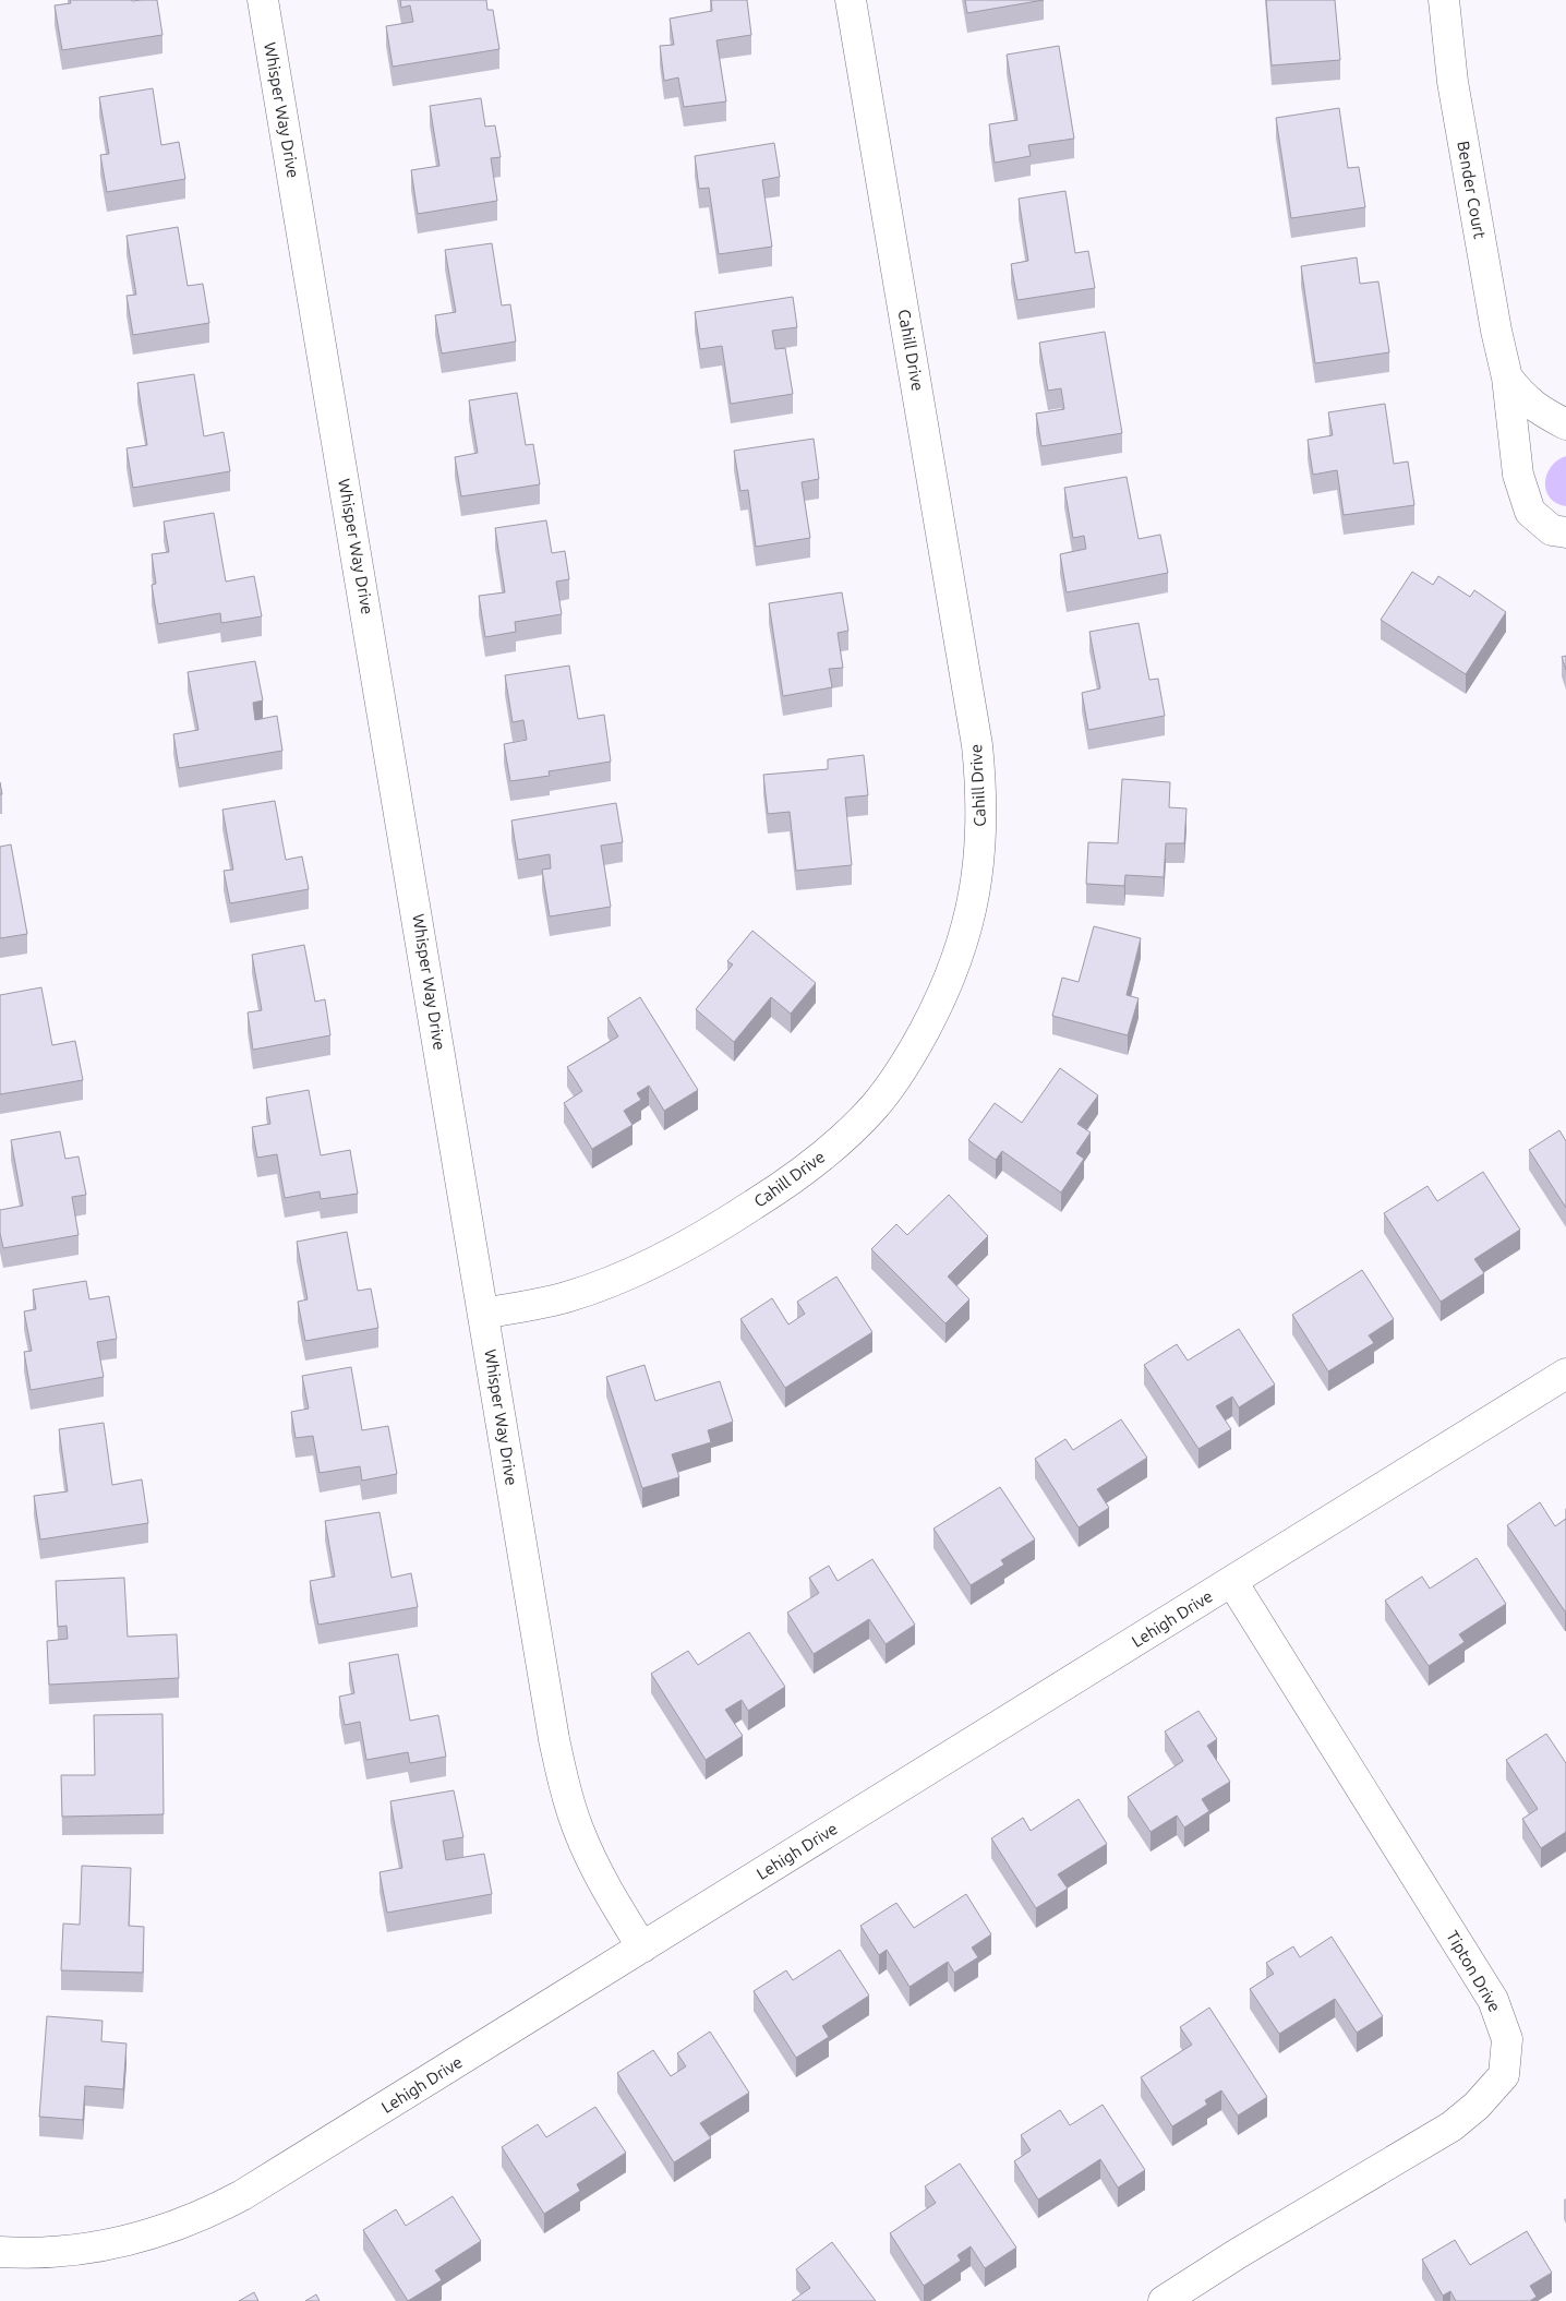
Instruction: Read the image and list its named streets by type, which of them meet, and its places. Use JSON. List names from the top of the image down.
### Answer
{
  "streets": {
    "street": [
      "Whisper Way Drive",
      "Bender Court",
      "Cahill Drive",
      "Lehigh Drive",
      "Tipton Drive"
    ]
  },
  "crossings": [
    ["Whisper Way Drive", "Cahill Drive"],
    ["Whisper Way Drive", "Lehigh Drive"],
    ["Lehigh Drive", "Tipton Drive"]
  ]
}
